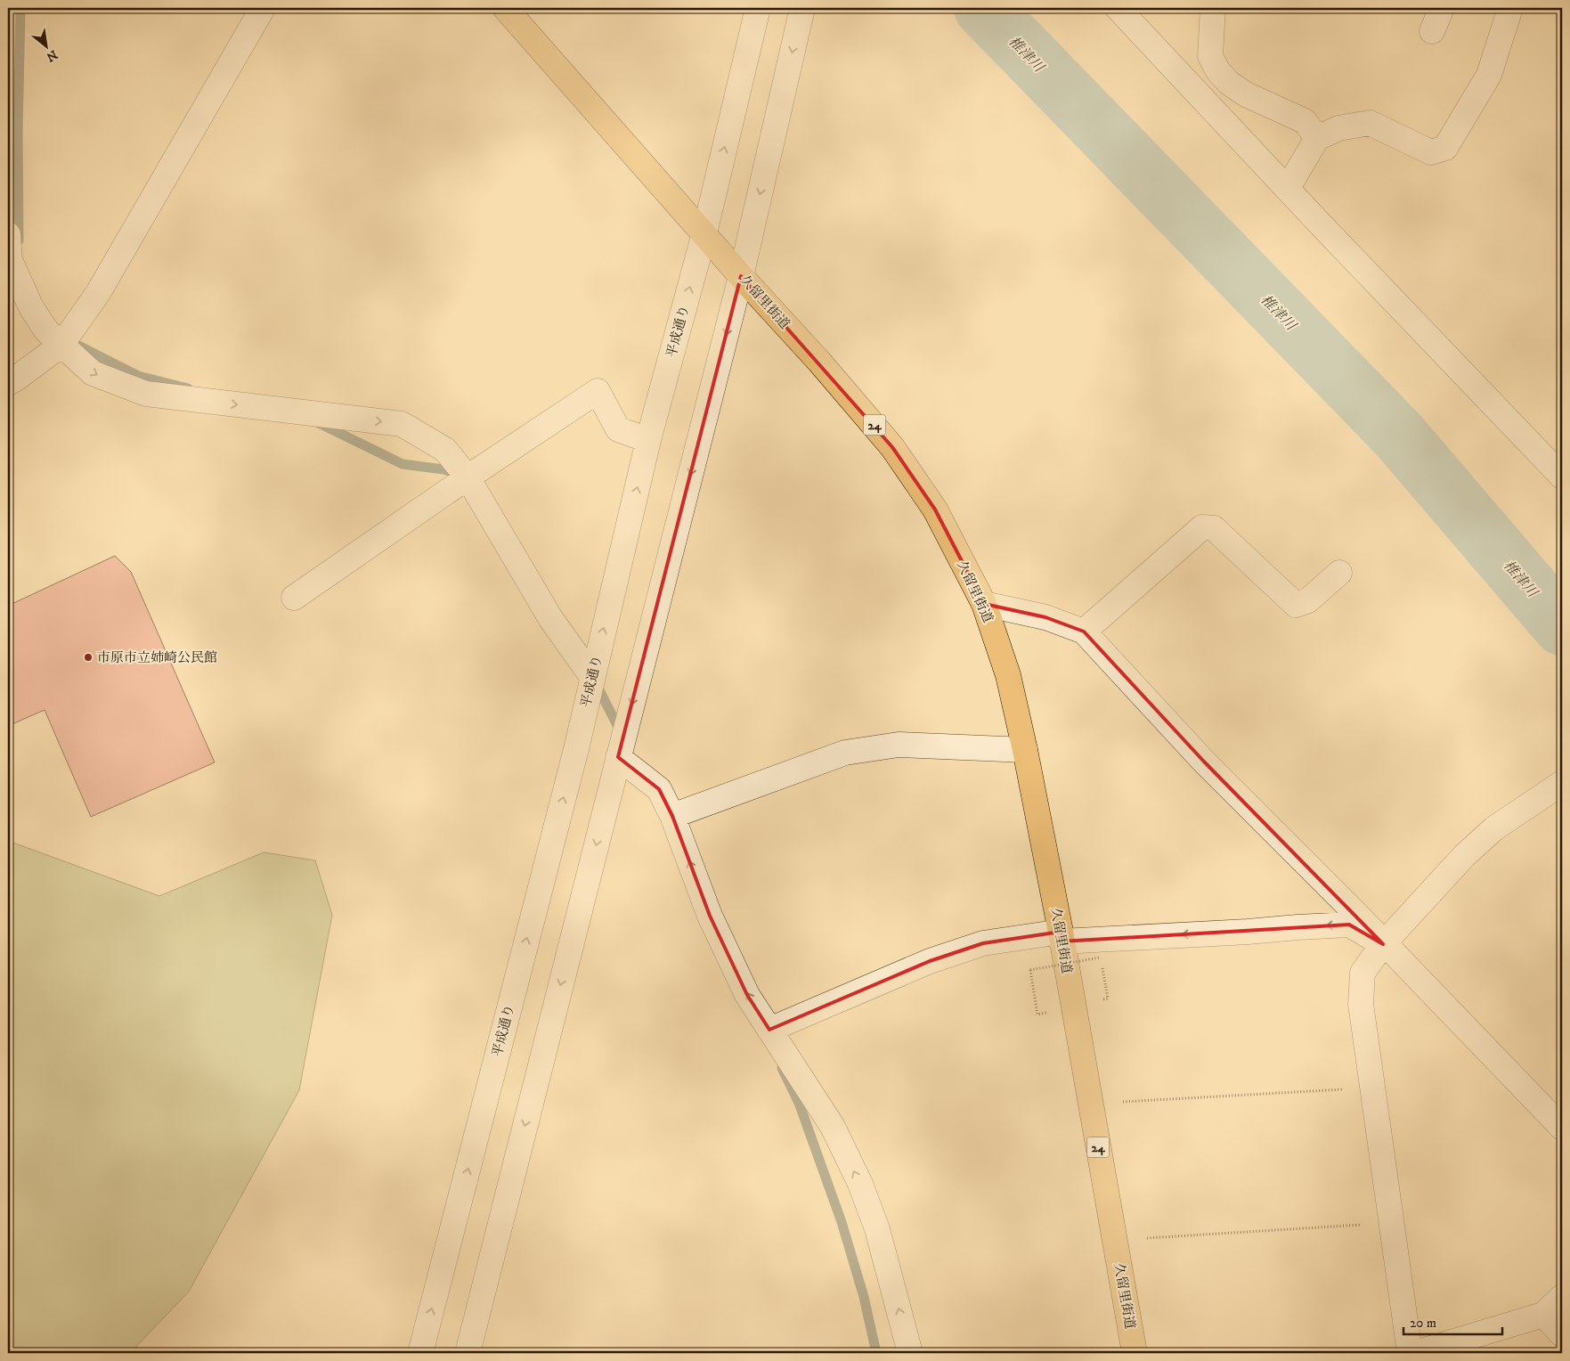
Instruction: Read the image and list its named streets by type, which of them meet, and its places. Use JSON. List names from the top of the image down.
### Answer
{
  "streets": {
    "main road": ["久留里街道", "24"],
    "street": ["平成通り"]
  },
  "crossings": [
    ["久留里街道", "平成通り"]
  ],
  "water": ["椎津川"],
  "places": ["市原市立姉崎公民館"],
  "scale_bar": "20 m",
  "north": "bottom right"
}
